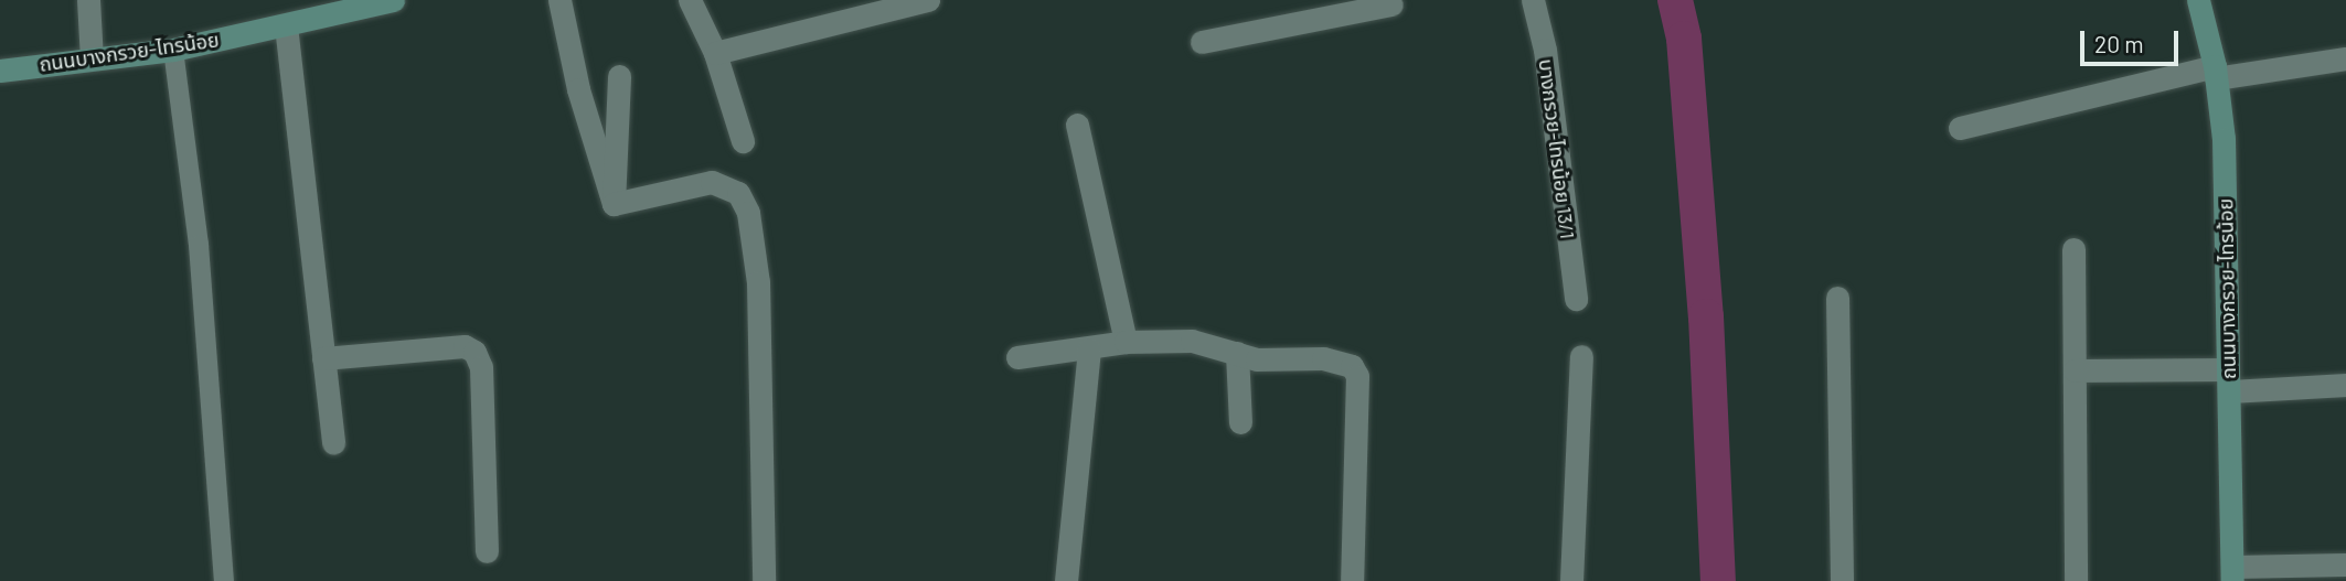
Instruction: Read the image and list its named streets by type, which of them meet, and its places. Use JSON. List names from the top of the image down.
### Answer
{
  "streets": {
    "main road": ["ถนนบางกรวย-ไทรน้อย"],
    "street": ["บางกรวย-ไทรน้อย 13/1"]
  },
  "scale_bar": "20 m"
}
